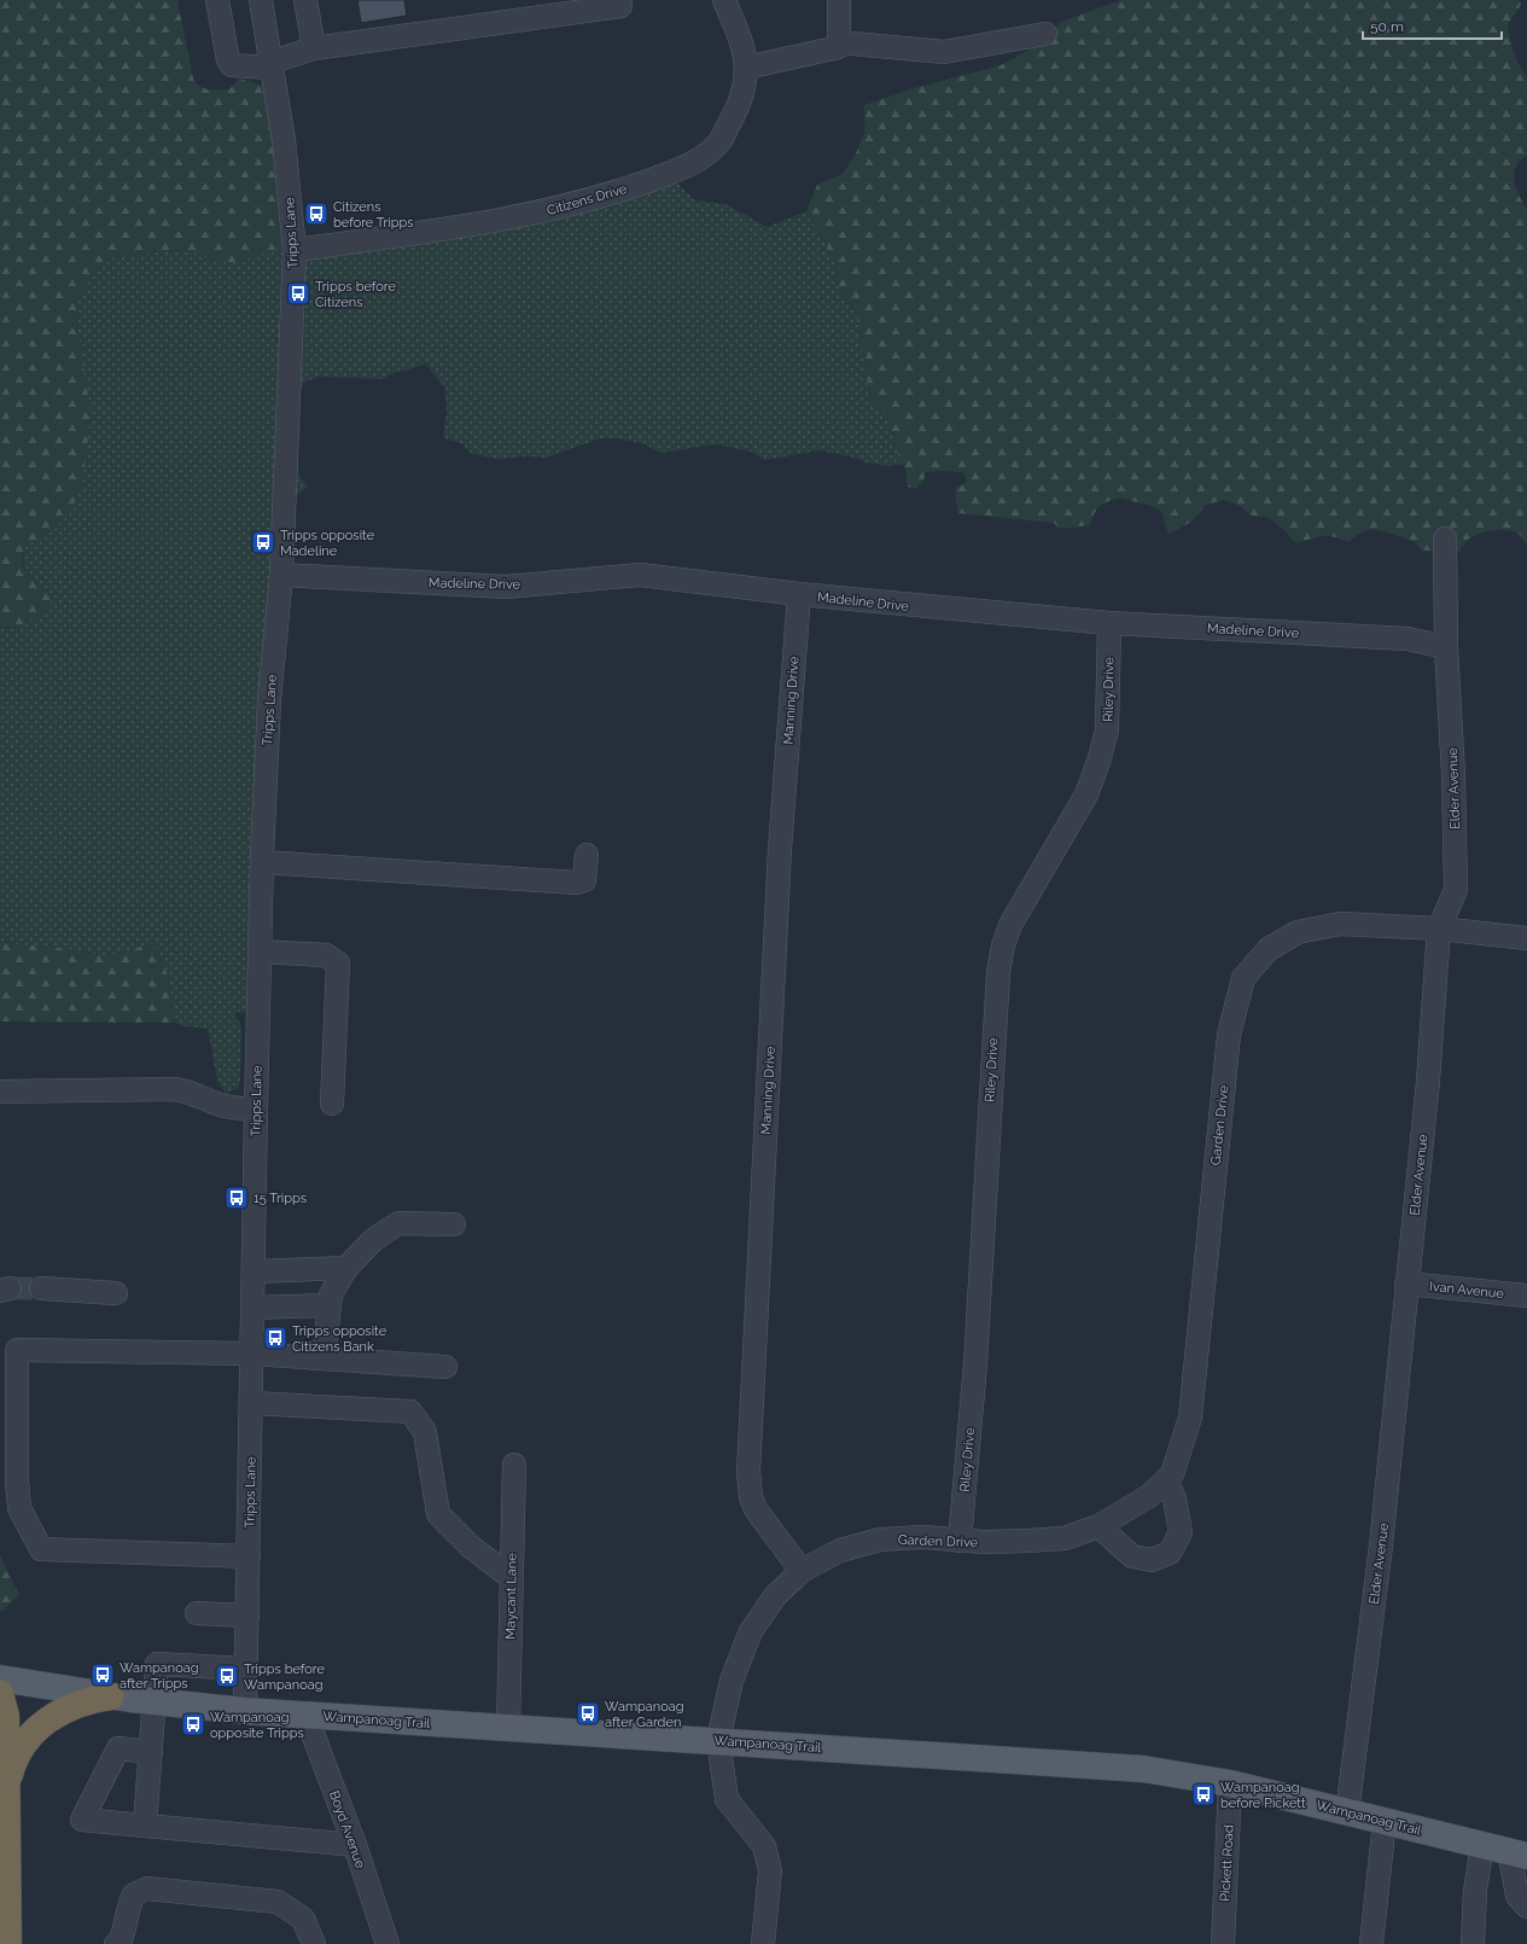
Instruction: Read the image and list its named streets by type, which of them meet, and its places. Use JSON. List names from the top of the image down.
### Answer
{
  "streets": {
    "main road": ["Wampanoag Trail"],
    "street": [
      "Citizens Drive",
      "Tripps Lane",
      "Madeline Drive",
      "Riley Drive",
      "Manning Drive",
      "Elder Avenue",
      "Garden Drive",
      "Ivan Avenue",
      "Maycant Lane",
      "Boyd Avenue",
      "Pickett Road"
    ]
  },
  "crossings": [
    ["Citizens Drive", "Tripps Lane"],
    ["Tripps Lane", "Madeline Drive"],
    ["Tripps Lane", "Wampanoag Trail"],
    ["Madeline Drive", "Riley Drive"],
    ["Madeline Drive", "Manning Drive"],
    ["Madeline Drive", "Elder Avenue"],
    ["Riley Drive", "Garden Drive"],
    ["Manning Drive", "Garden Drive"],
    ["Elder Avenue", "Garden Drive"],
    ["Elder Avenue", "Ivan Avenue"],
    ["Elder Avenue", "Wampanoag Trail"],
    ["Garden Drive", "Wampanoag Trail"],
    ["Maycant Lane", "Wampanoag Trail"],
    ["Wampanoag Trail", "Boyd Avenue"],
    ["Wampanoag Trail", "Pickett Road"]
  ],
  "places": {
    "bus stop": [
      "Citizens before Tripps",
      "Tripps before Citizens",
      "Tripps opposite Madeline",
      "15 Tripps",
      "Tripps opposite Citizens Bank",
      "Wampanoag after Tripps",
      "Tripps before Wampanoag",
      "Wampanoag after Garden",
      "Wampanoag opposite Tripps",
      "Wampanoag before Pickett"
    ]
  },
  "scale_bar": "50 m"
}
